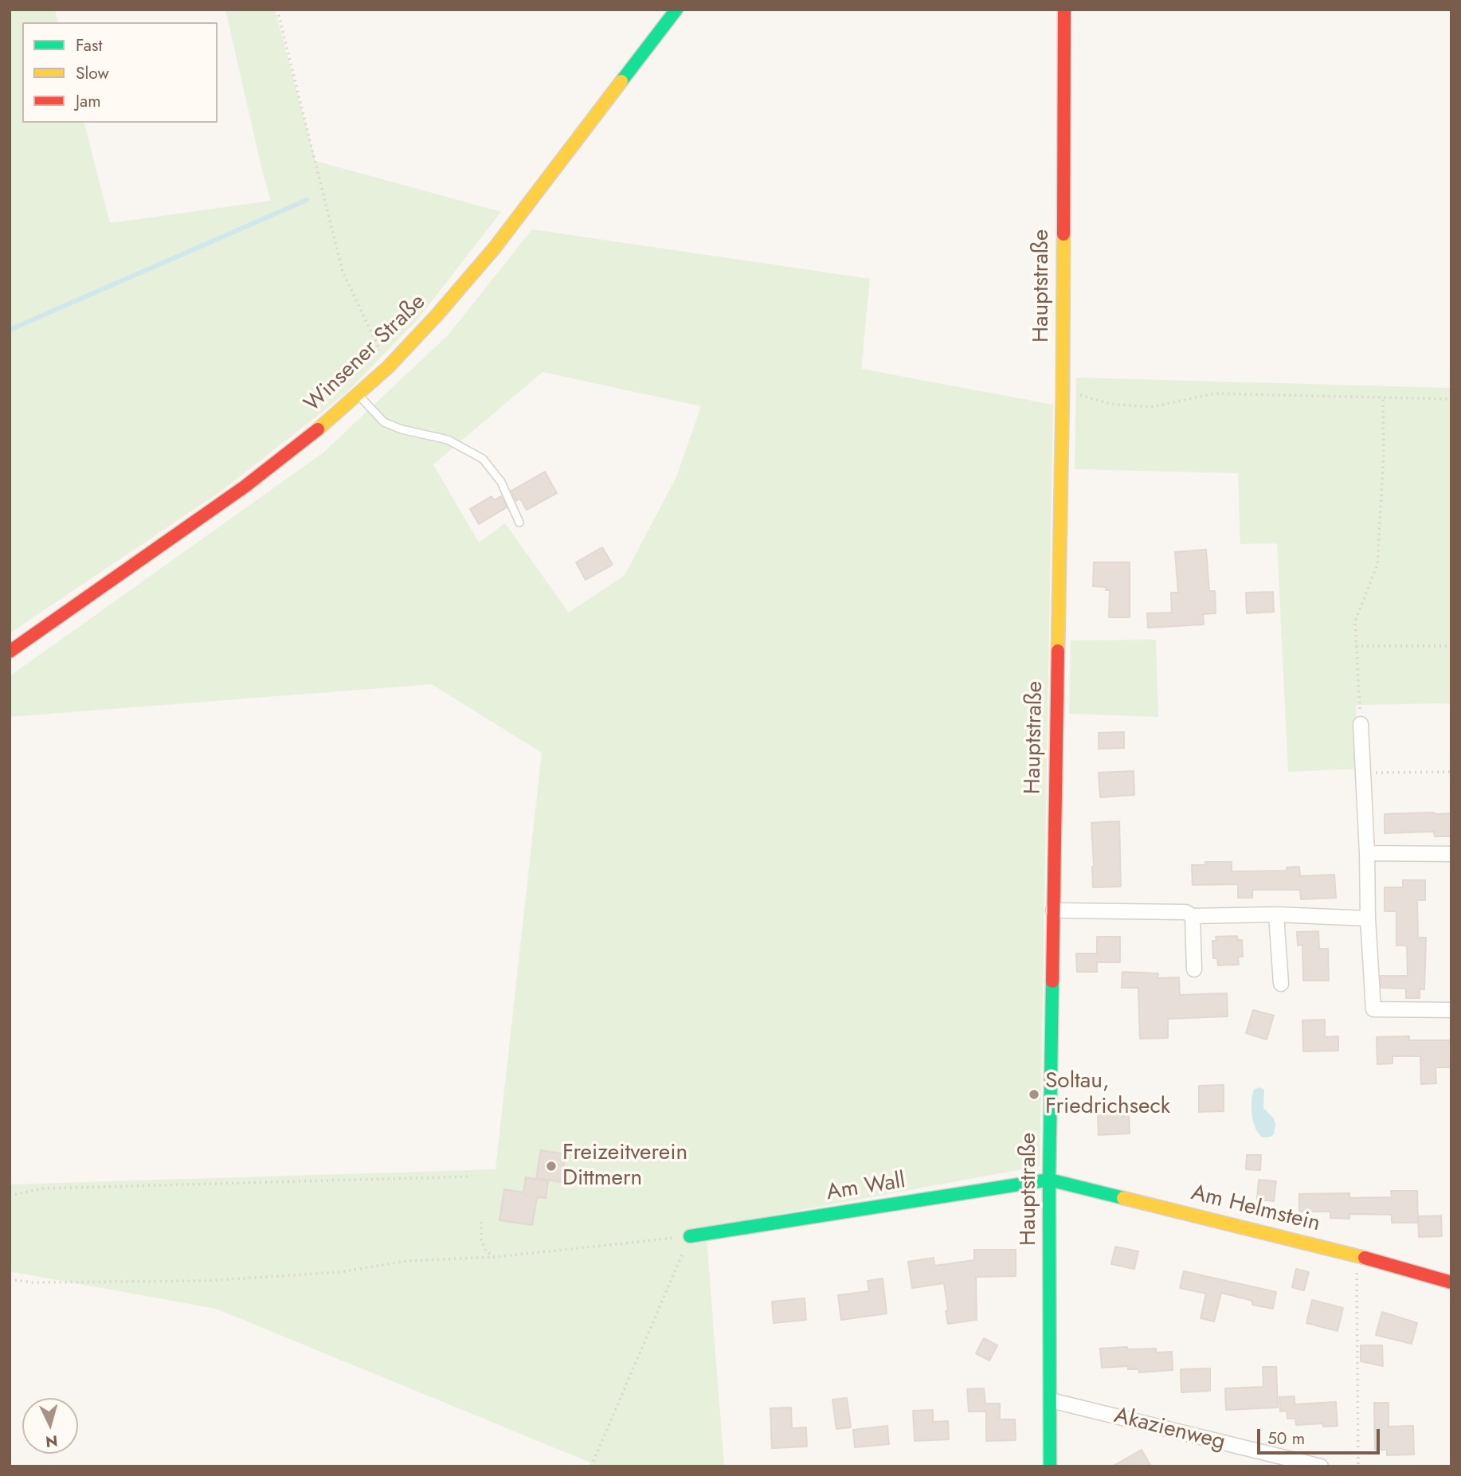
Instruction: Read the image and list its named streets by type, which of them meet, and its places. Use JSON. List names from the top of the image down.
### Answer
{
  "streets": {
    "street": [
      "Hauptstraße",
      "Winsener Straße",
      "Am Wall",
      "Am Helmstein",
      "Akazienweg"
    ]
  },
  "crossings": [
    ["Hauptstraße", "Am Wall"],
    ["Hauptstraße", "Am Helmstein"],
    ["Hauptstraße", "Akazienweg"],
    ["Am Wall", "Am Helmstein"]
  ],
  "places": ["Soltau, Friedrichseck", "Freizeitverein Dittmern"],
  "legend": ["Fast", "Slow", "Jam"],
  "scale_bar": "50 m",
  "north": "bottom"
}
